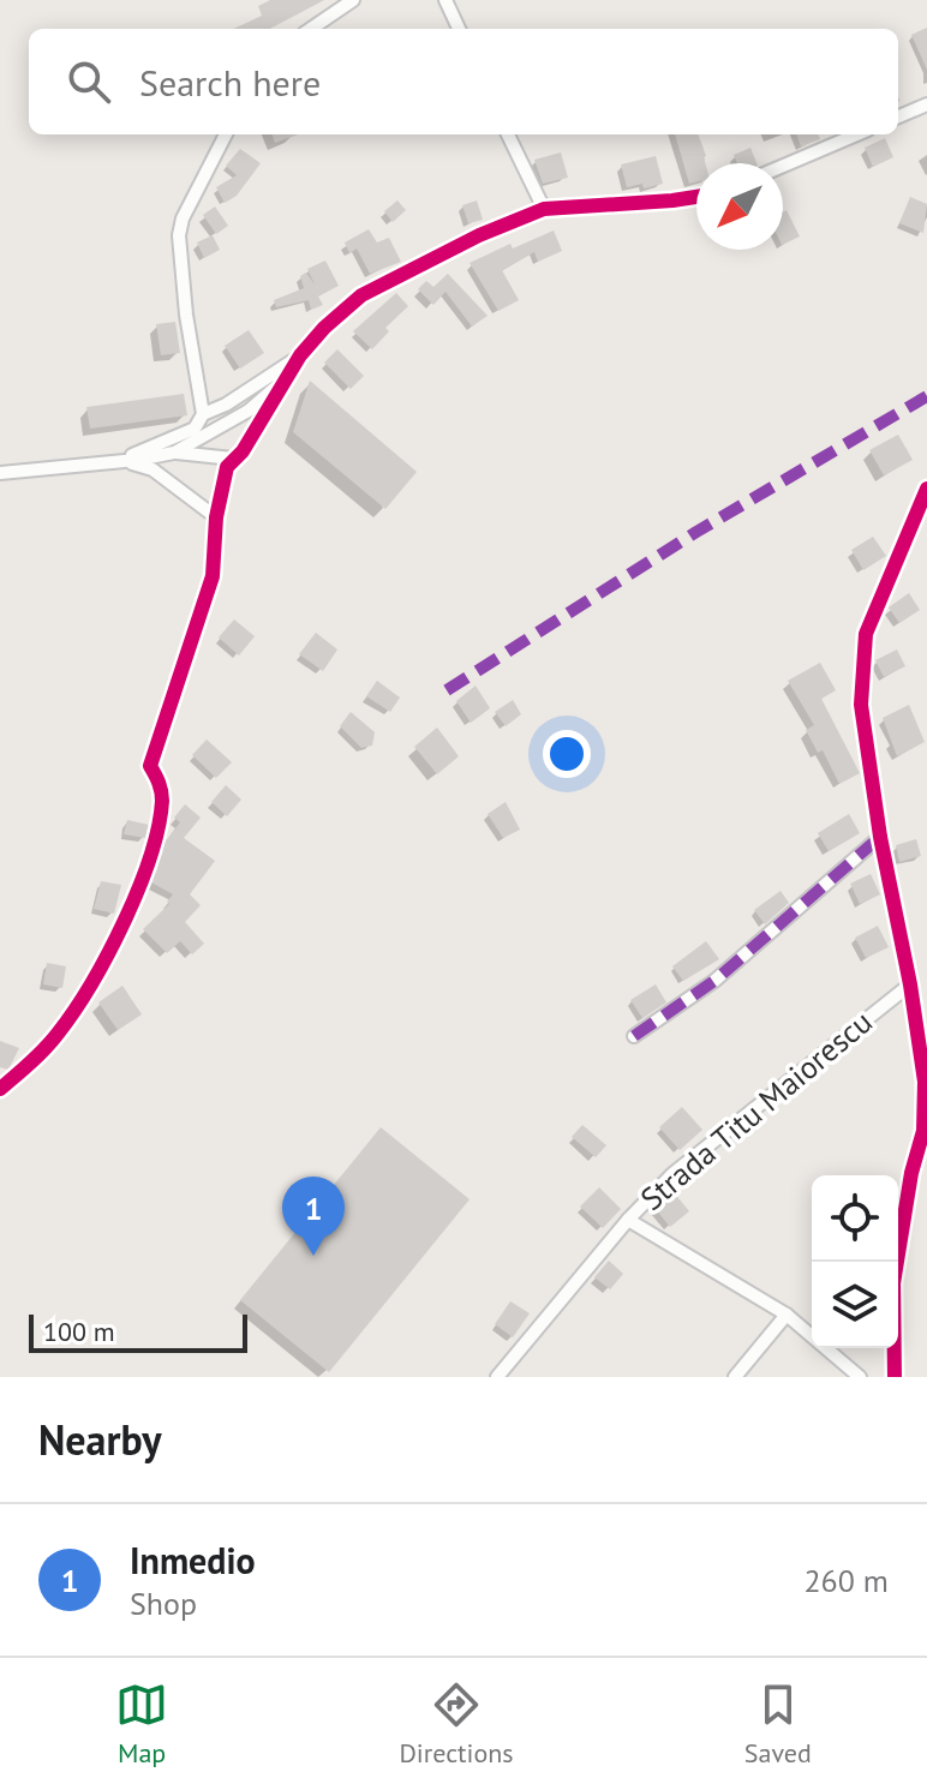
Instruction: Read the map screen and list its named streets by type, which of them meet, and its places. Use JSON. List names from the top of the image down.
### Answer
{
  "streets": {
    "street": ["Strada Titu Maiorescu"]
  },
  "scale_bar": "100 m",
  "north": "bottom left",
  "page": {
    "search": "Search here",
    "pins": "1",
    "scale": "100 m",
    "heading": "Nearby",
    "list": [
      {
        "mark": "1",
        "name": "Inmedio",
        "note": "Shop",
        "value": "260 m"
      }
    ],
    "nav": ["Map", "Directions", "Saved"]
  }
}
